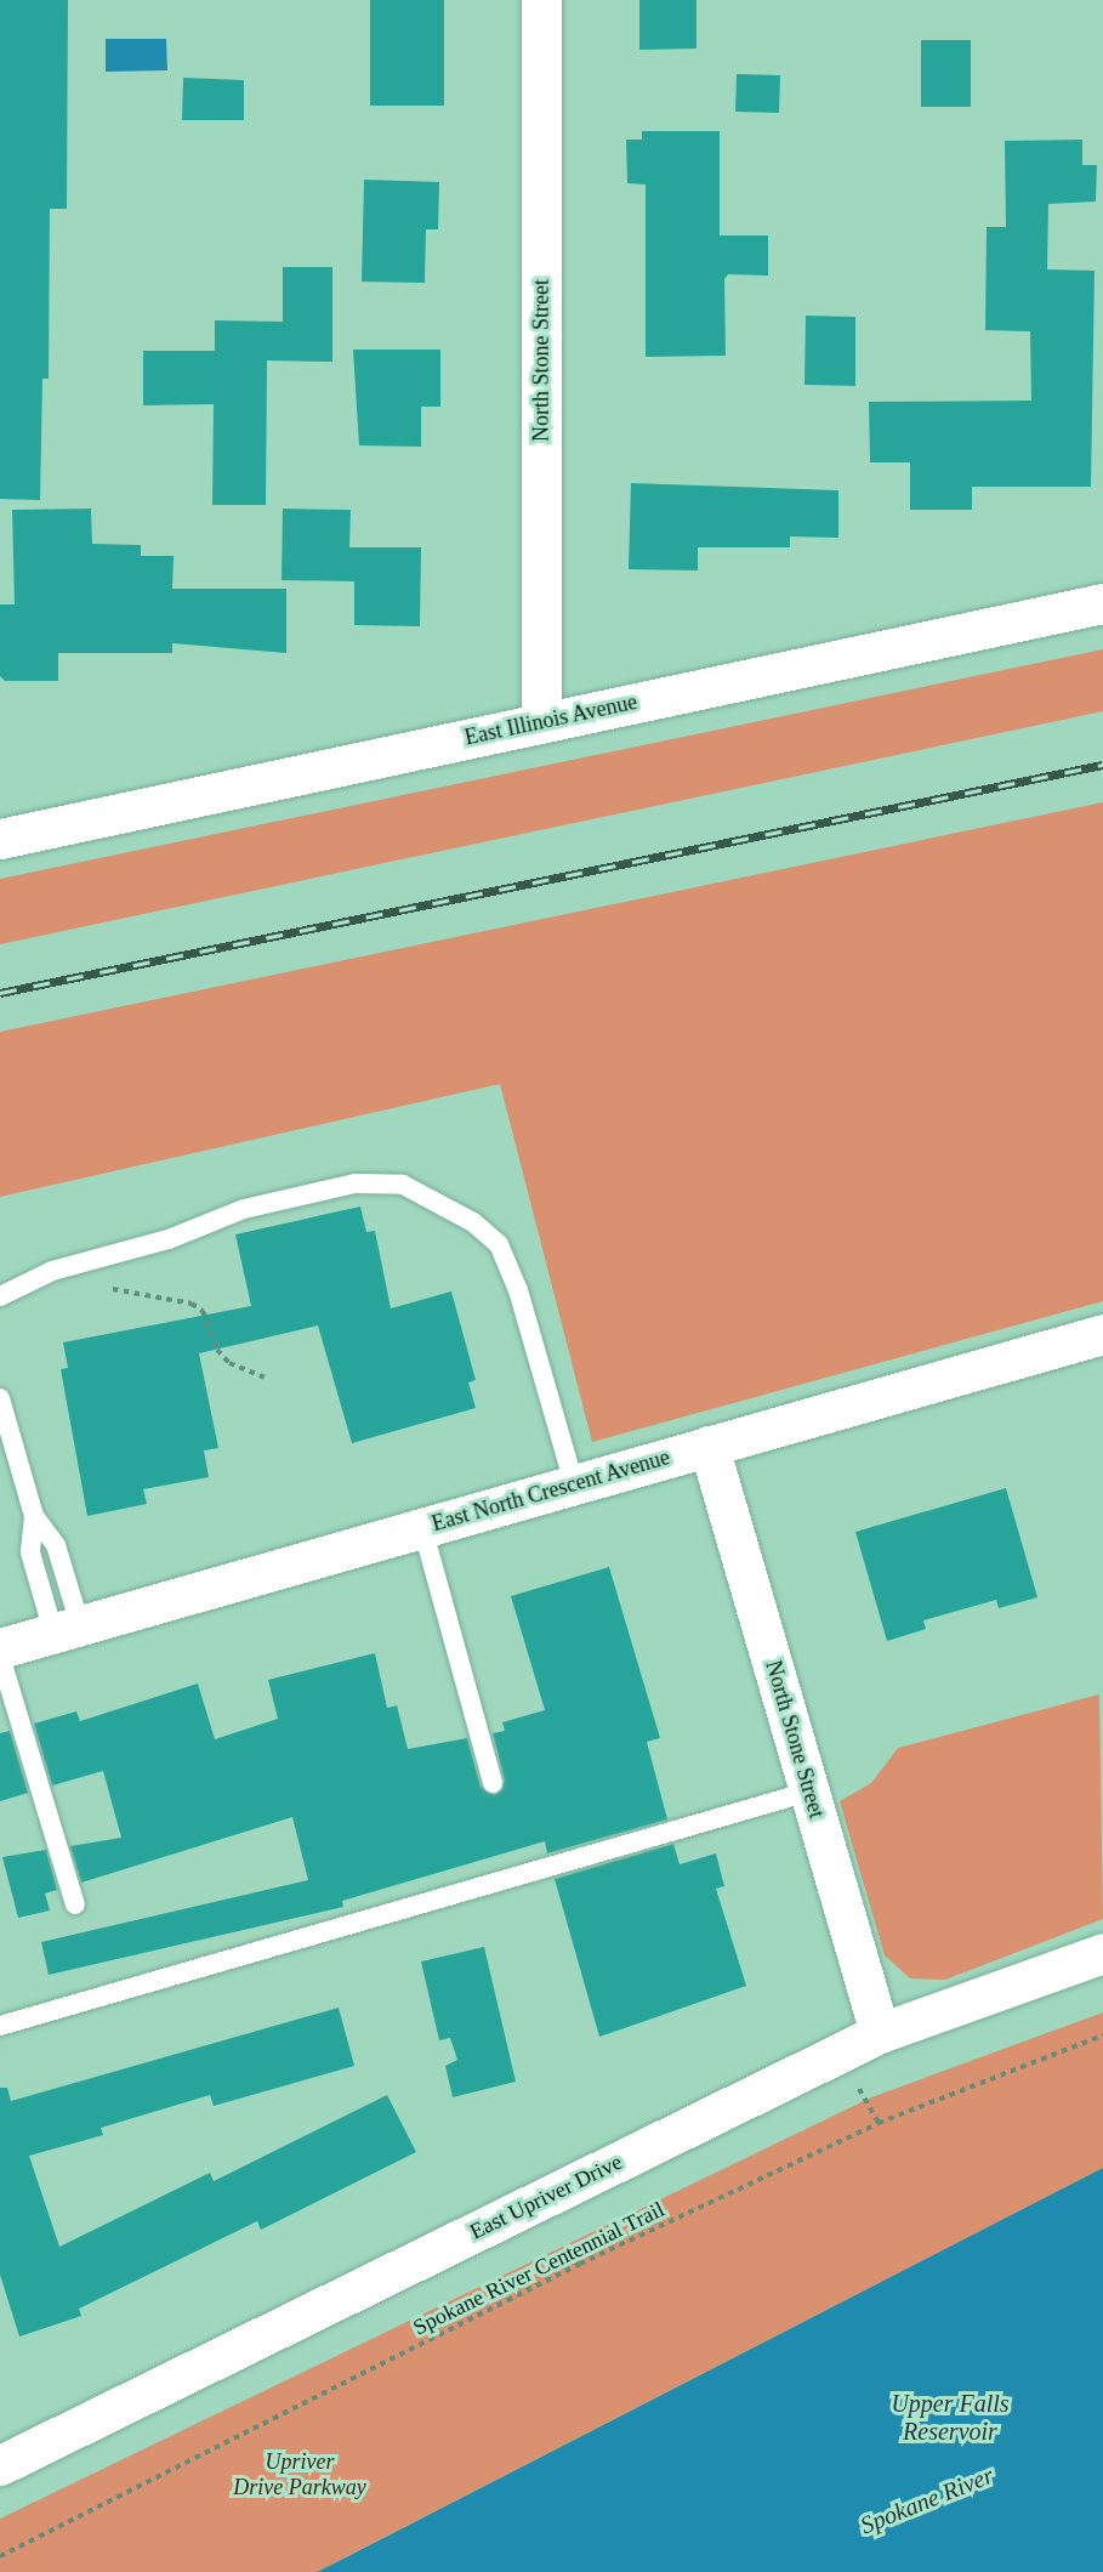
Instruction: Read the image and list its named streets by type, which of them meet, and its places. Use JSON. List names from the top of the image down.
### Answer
{
  "streets": {
    "street": [
      "North Stone Street",
      "East Illinois Avenue",
      "East North Crescent Avenue",
      "East Upriver Drive"
    ],
    "path": ["Spokane River Centennial Trail"]
  },
  "crossings": [
    ["North Stone Street", "East Illinois Avenue"],
    ["North Stone Street", "East North Crescent Avenue"],
    ["North Stone Street", "East Upriver Drive"]
  ],
  "water": ["Upper Falls Reservoir", "Spokane River"],
  "parks": ["Upriver Drive Parkway"]
}
